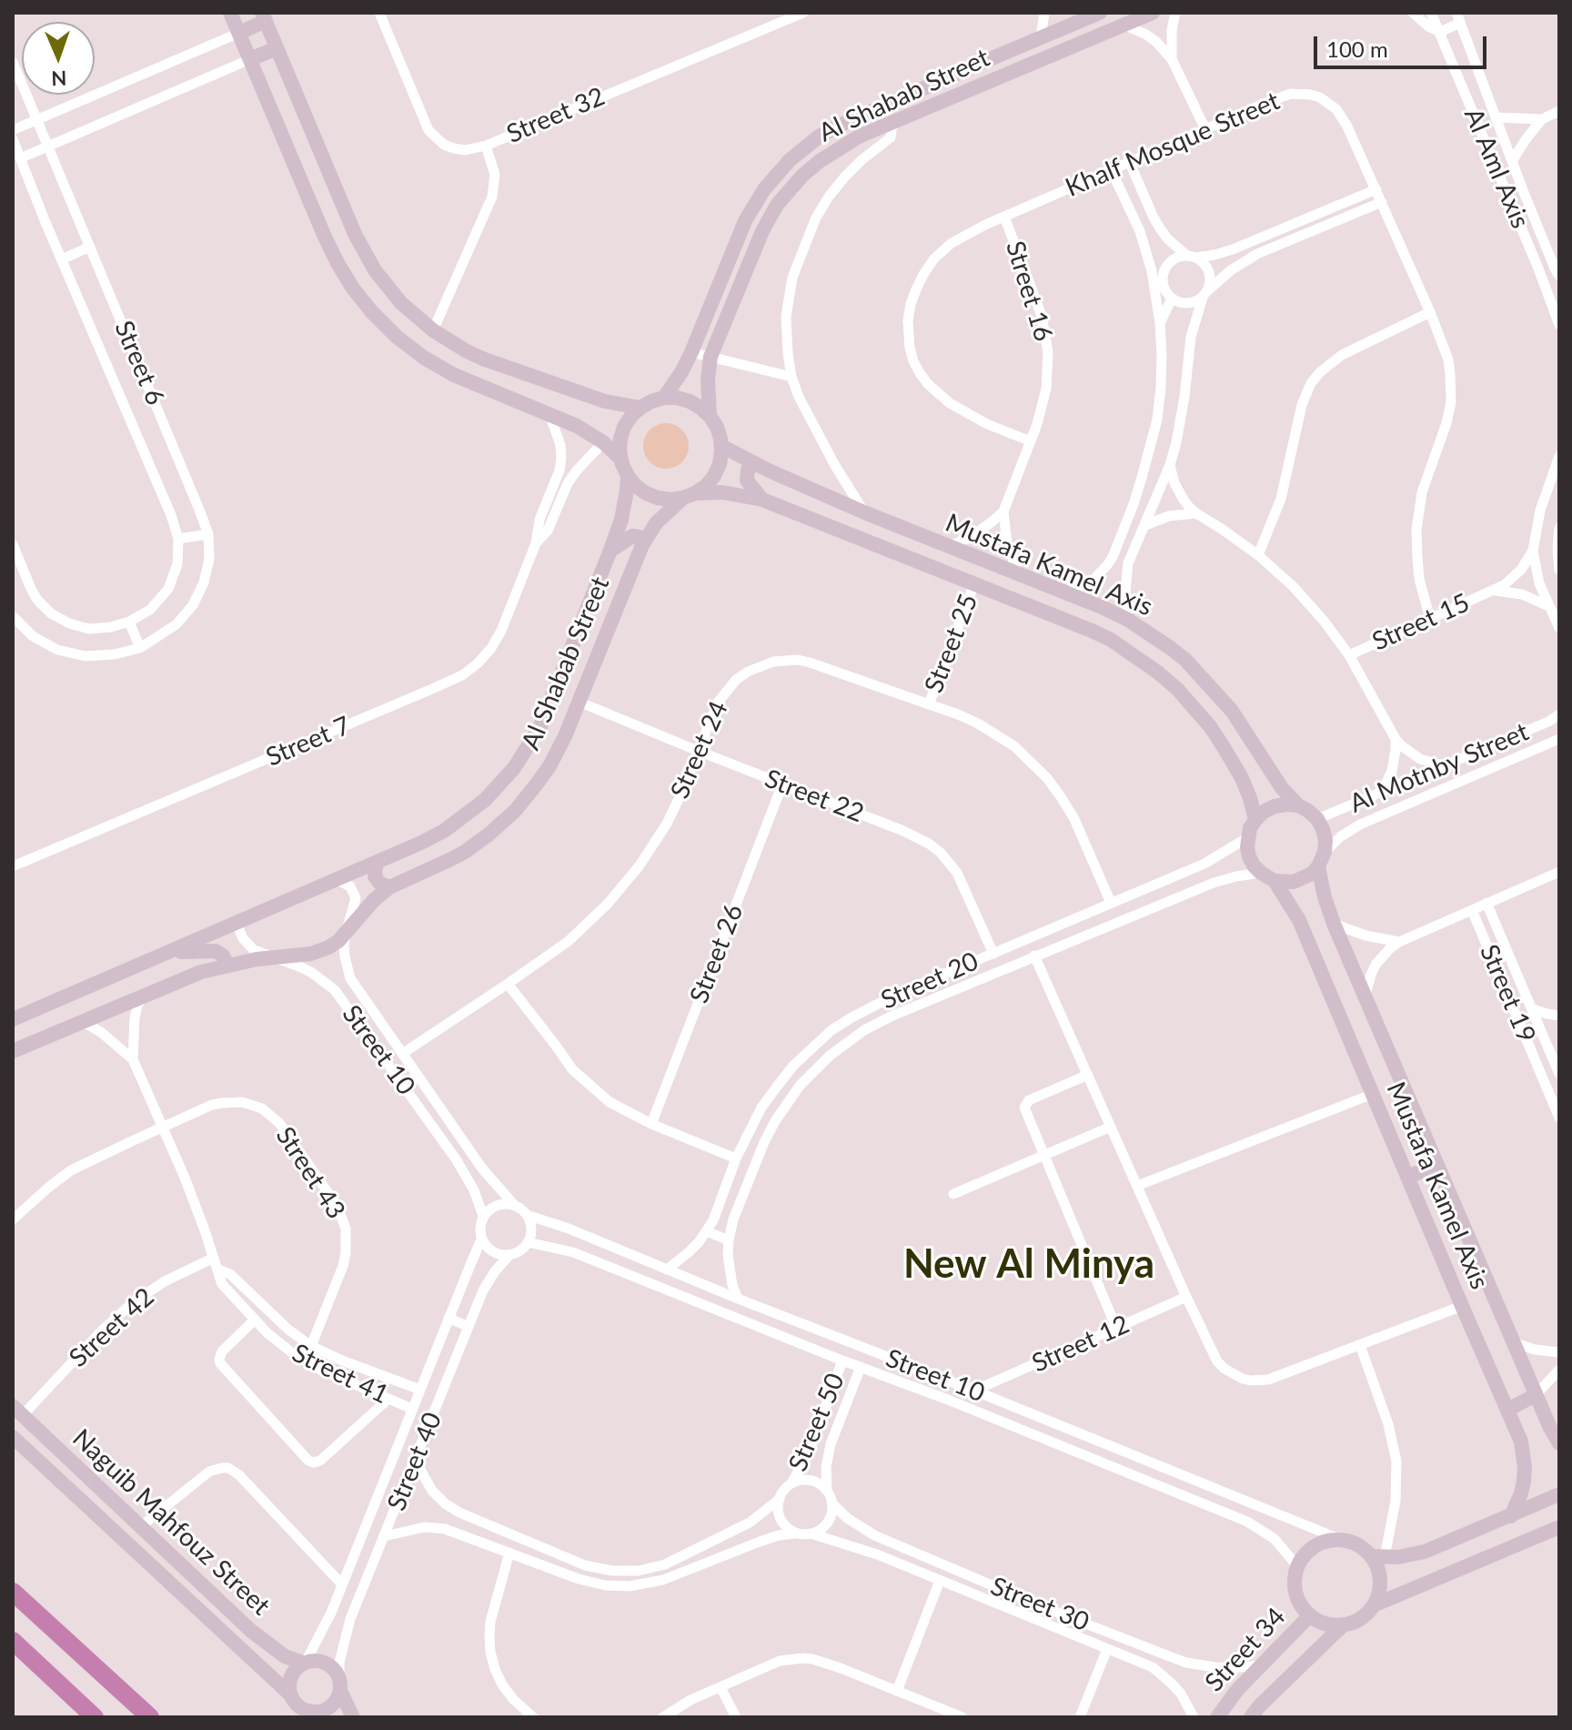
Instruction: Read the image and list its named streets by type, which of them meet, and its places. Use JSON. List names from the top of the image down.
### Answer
{
  "streets": {
    "street": [
      "Al Shabab Street",
      "Street 32",
      "Khalf Mosque Street",
      "Al Aml Axis",
      "Street 16",
      "Street 6",
      "Mustafa Kamel Axis",
      "Street 15",
      "Street 25",
      "Street 7",
      "Street 24",
      "Al Motnby Street",
      "Street 22",
      "Street 26",
      "Street 20",
      "Street 19",
      "Street 10",
      "Street 43",
      "Street 42",
      "Street 12",
      "Street 41",
      "Street 50",
      "Street 40",
      "Naguib Mahfouz Street",
      "Street 30",
      "Street 34"
    ]
  },
  "crossings": [
    ["Al Shabab Street", "Mustafa Kamel Axis"],
    ["Al Shabab Street", "Street 22"],
    ["Al Shabab Street", "Street 10"],
    ["Al Shabab Street", "Street 41"],
    ["Khalf Mosque Street", "Street 16"],
    ["Khalf Mosque Street", "Street 15"],
    ["Street 16", "Mustafa Kamel Axis"],
    ["Mustafa Kamel Axis", "Street 25"],
    ["Mustafa Kamel Axis", "Al Motnby Street"],
    ["Mustafa Kamel Axis", "Street 20"],
    ["Street 25", "Street 24"],
    ["Street 24", "Street 22"],
    ["Street 24", "Street 20"],
    ["Street 24", "Street 10"],
    ["Al Motnby Street", "Street 20"],
    ["Street 22", "Street 26"],
    ["Street 22", "Street 20"],
    ["Street 20", "Street 10"],
    ["Street 10", "Street 12"],
    ["Street 10", "Street 50"],
    ["Street 10", "Street 40"],
    ["Street 10", "Street 34"],
    ["Street 43", "Street 41"],
    ["Street 42", "Street 41"],
    ["Street 42", "Naguib Mahfouz Street"],
    ["Street 41", "Street 40"],
    ["Street 50", "Street 30"],
    ["Street 40", "Naguib Mahfouz Street"],
    ["Street 30", "Street 34"]
  ],
  "districts": ["New Al Minya"],
  "scale_bar": "100 m",
  "north": "bottom"
}
